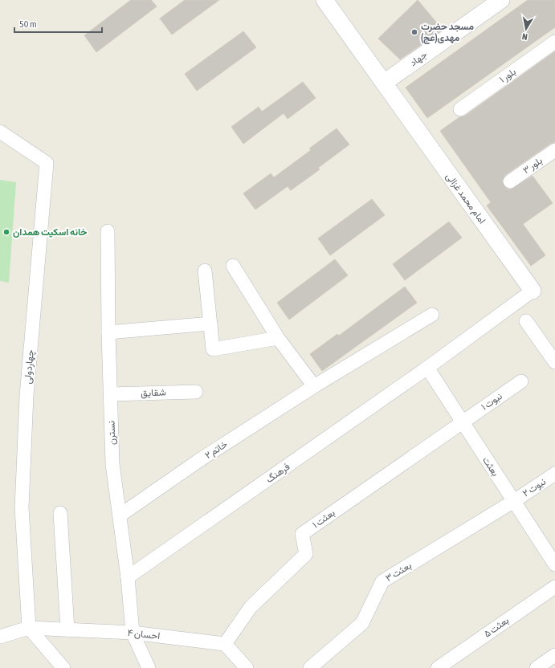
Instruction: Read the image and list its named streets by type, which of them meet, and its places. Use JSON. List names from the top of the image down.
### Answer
{
  "streets": {
    "street": [
      "جهاد",
      "بلور ۱",
      "بلور ۳",
      "امام محمد غزالی",
      "چهاردولی",
      "شقایق",
      "نبوت ۱",
      "نسترن",
      "خاتم ۲",
      "بعثت",
      "فرهنگ",
      "نبوت ۲",
      "بعثت ۱",
      "بعثت ۳",
      "بعثت ۵",
      "احسان ۴"
    ]
  },
  "crossings": [
    ["جهاد", "امام محمد غزالی"],
    ["امام محمد غزالی", "بعثت"],
    ["امام محمد غزالی", "فرهنگ"],
    ["چهاردولی", "احسان ۴"],
    ["شقایق", "نسترن"],
    ["نبوت ۱", "بعثت"],
    ["نبوت ۱", "بعثت ۱"],
    ["نسترن", "خاتم ۲"],
    ["نسترن", "فرهنگ"],
    ["نسترن", "احسان ۴"],
    ["بعثت", "فرهنگ"],
    ["بعثت", "نبوت ۲"],
    ["بعثت", "بعثت ۱"],
    ["بعثت", "بعثت ۳"],
    ["نبوت ۲", "بعثت ۳"],
    ["بعثت ۱", "احسان ۴"]
  ],
  "places": ["مسجد حضرت مهدی(عج)", "خانه اسكيت همدان"],
  "scale_bar": "50 m",
  "north": "bottom"
}
